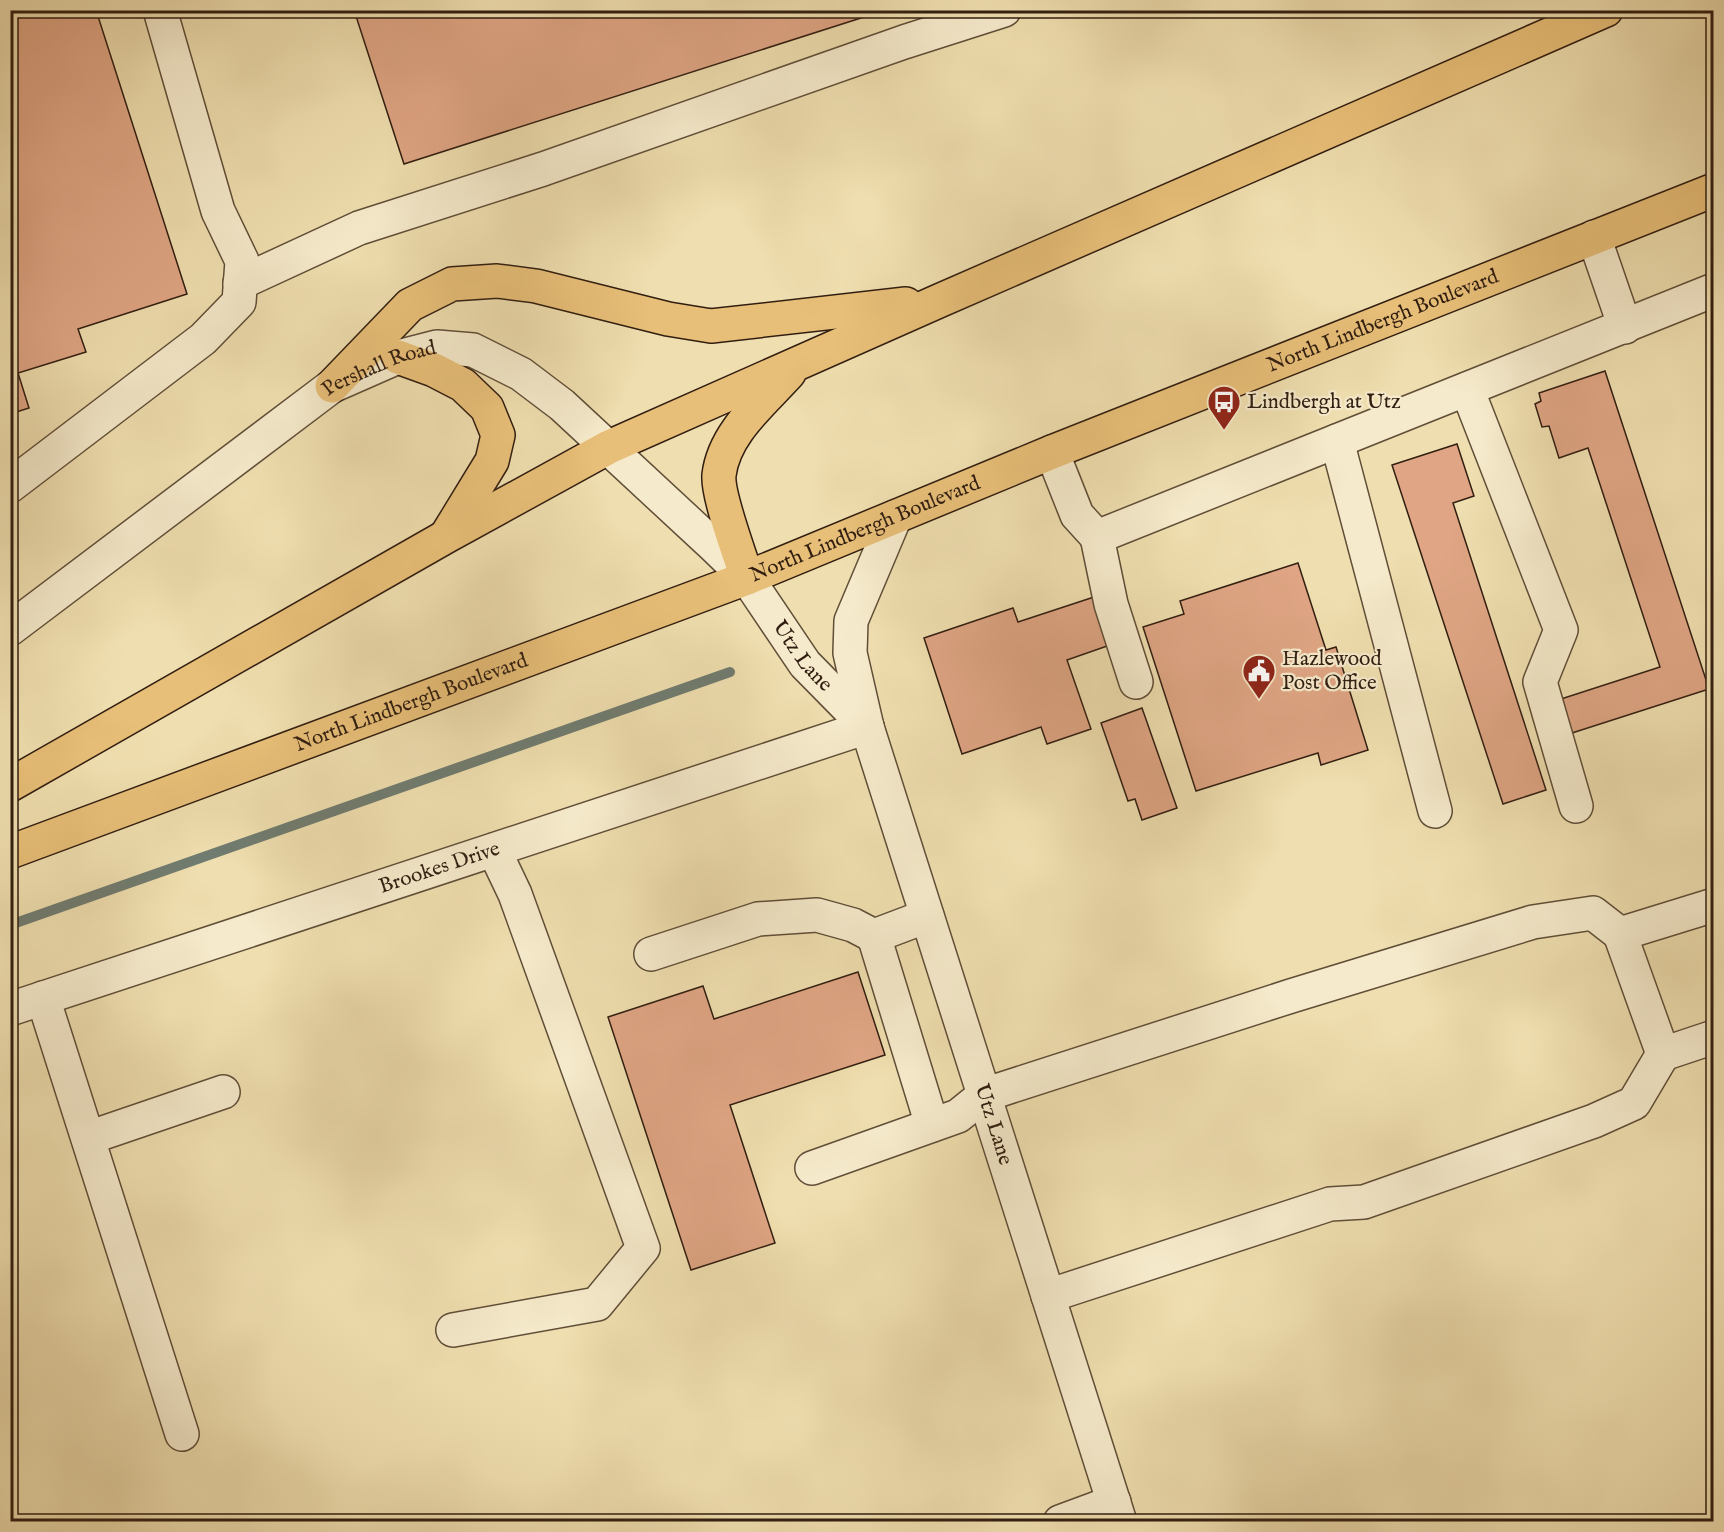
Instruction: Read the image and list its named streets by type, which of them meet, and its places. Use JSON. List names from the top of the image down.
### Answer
{
  "streets": {
    "highway": ["North Lindbergh Boulevard"],
    "street": ["Pershall Road", "Utz Lane", "Brookes Drive"]
  },
  "crossings": [
    ["North Lindbergh Boulevard", "Pershall Road"],
    ["North Lindbergh Boulevard", "Utz Lane"],
    ["Pershall Road", "Utz Lane"],
    ["Utz Lane", "Brookes Drive"]
  ],
  "places": {
    "bus stop": ["Lindbergh at Utz"],
    "public building": ["Hazlewood Post Office"]
  }
}
